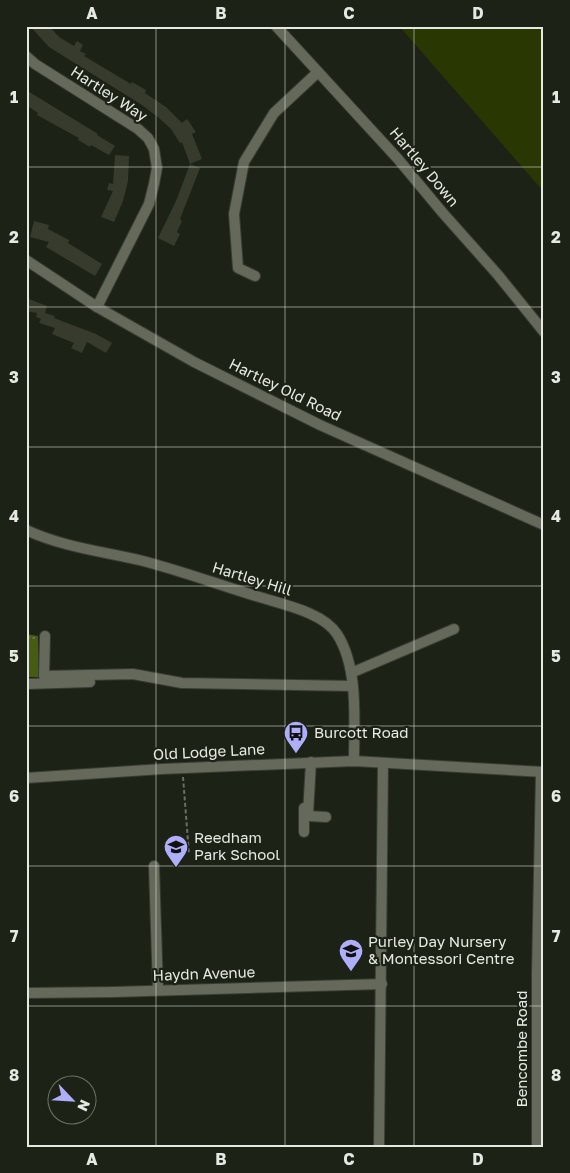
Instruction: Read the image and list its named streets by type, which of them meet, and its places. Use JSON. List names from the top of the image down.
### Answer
{
  "streets": {
    "street": [
      "Hartley Way",
      "Hartley Down",
      "Hartley Old Road",
      "Hartley Hill",
      "Old Lodge Lane",
      "Haydn Avenue",
      "Bencombe Road"
    ]
  },
  "crossings": [
    ["Hartley Way", "Hartley Old Road"],
    ["Hartley Hill", "Old Lodge Lane"],
    ["Old Lodge Lane", "Bencombe Road"]
  ],
  "places": {
    "bus stop": ["Burcott Road"],
    "school or university": ["Reedham Park School", "Purley Day Nursery & Montessori Centre"]
  },
  "north": "bottom right",
  "grid": {
    "columns": [
      "A",
      "B",
      "C",
      "D"
    ],
    "rows": [
      "1",
      "2",
      "3",
      "4",
      "5",
      "6",
      "7",
      "8"
    ]
  }
}
